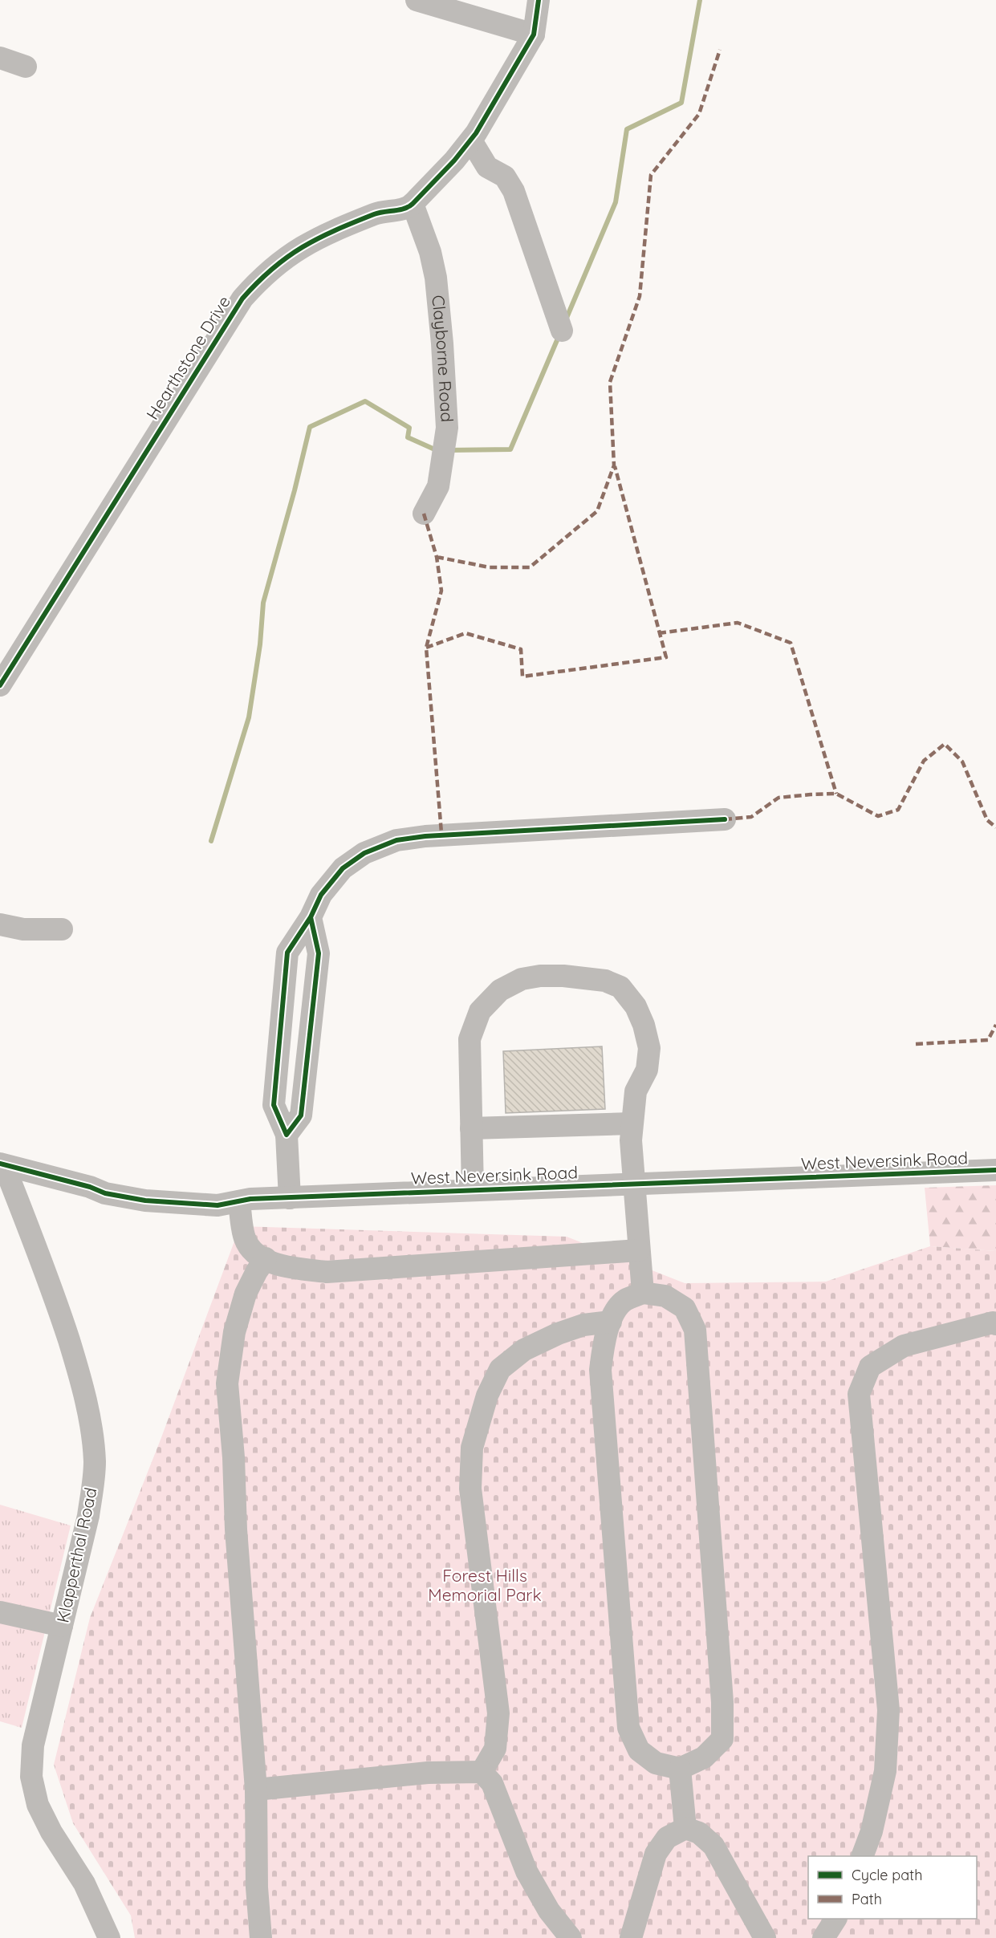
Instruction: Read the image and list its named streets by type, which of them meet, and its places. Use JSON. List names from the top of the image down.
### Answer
{
  "streets": {
    "street": [
      "Hearthstone Drive",
      "Clayborne Road",
      "West Neversink Road",
      "Klapperthal Road"
    ]
  },
  "crossings": [
    ["Hearthstone Drive", "Clayborne Road"],
    ["West Neversink Road", "Klapperthal Road"]
  ],
  "parks": ["Forest Hills Memorial Park"],
  "legend": ["Cycle path", "Path"]
}
